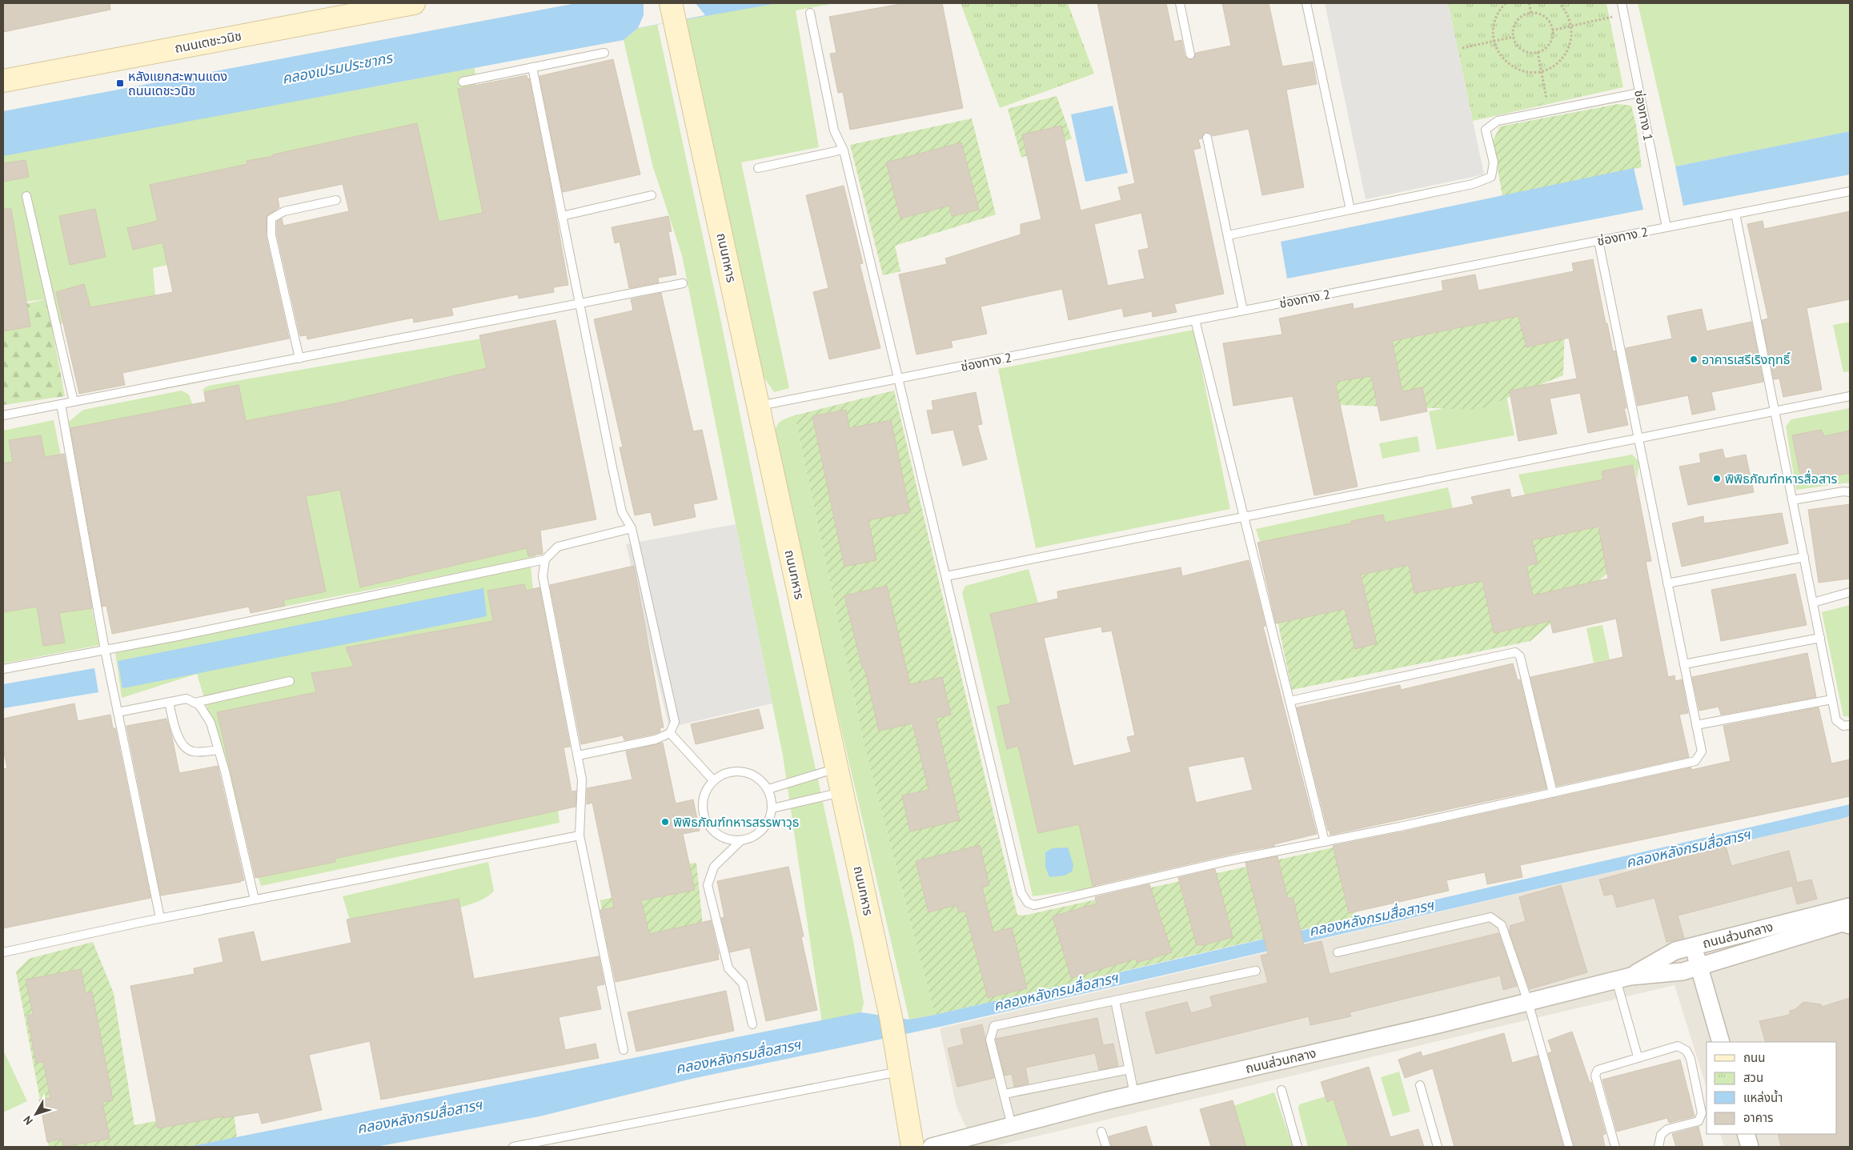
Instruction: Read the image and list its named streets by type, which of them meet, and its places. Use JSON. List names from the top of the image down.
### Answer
{
  "streets": {
    "main road": ["ถนนเตชะวนิช", "ถนนทหาร"],
    "street": ["ถนนส่วนกลาง"],
    "lane": ["ช่องทาง 1", "ช่องทาง 2"]
  },
  "crossings": [
    ["ช่องทาง 1", "ช่องทาง 2"],
    ["ช่องทาง 2", "ถนนทหาร"]
  ],
  "water": ["คลองเปรมประชากร", "คลองหลังกรมสื่อสารฯ"],
  "places": {
    "transit": ["หลังแยกสะพานแดง ถนนเดชะวนิช"],
    "other": ["อาคารเสรีเริงฤทธิ์", "พิพิธภัณฑ์ทหารสื่อสาร", "พิพิธภัณฑ์ทหารสรรพาวุธ"]
  },
  "legend": [
    "ถนน",
    "สวน",
    "แหล่งน้ำ",
    "อาคาร"
  ],
  "north": "bottom left"
}
